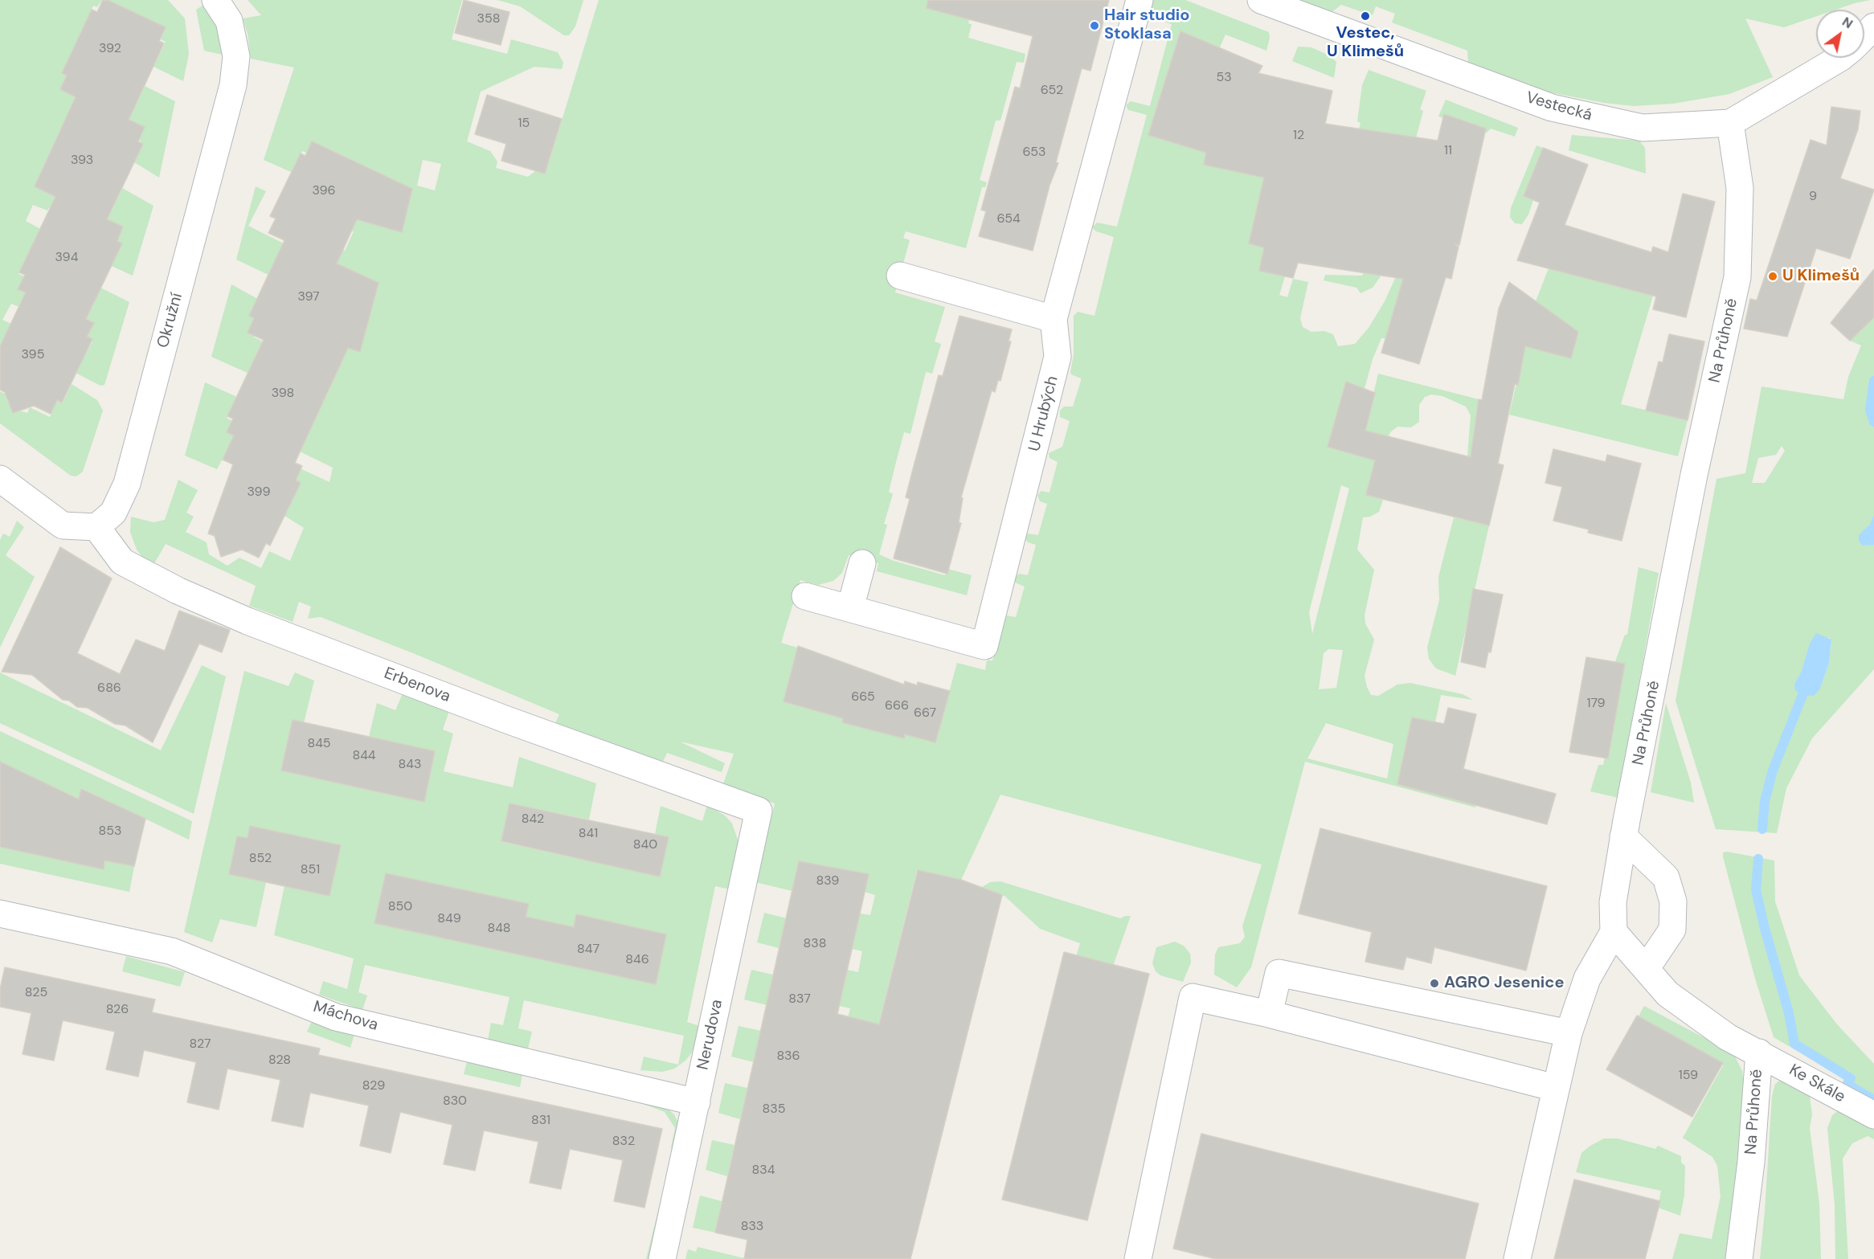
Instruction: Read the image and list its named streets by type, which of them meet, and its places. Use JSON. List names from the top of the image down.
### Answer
{
  "streets": {
    "street": [
      "Vestecká",
      "Okružní",
      "Na Průhoně",
      "U Hrubých",
      "Erbenova",
      "Máchova",
      "Nerudova",
      "Ke Skále"
    ]
  },
  "crossings": [
    ["Vestecká", "Na Průhoně"],
    ["Okružní", "Erbenova"],
    ["Na Průhoně", "Ke Skále"],
    ["Erbenova", "Nerudova"],
    ["Máchova", "Nerudova"]
  ],
  "places": [
    "Vestec, U Klimešů",
    "Hair studio Stoklasa",
    "U Klimešů",
    "AGRO Jesenice"
  ],
  "house_numbers": [
    "358",
    "392",
    "53",
    "652",
    "15",
    "12",
    "11",
    "653",
    "393",
    "396",
    "9",
    "654",
    "394",
    "397",
    "395",
    "398",
    "399",
    "686",
    "665",
    "179",
    "666",
    "667",
    "845",
    "844",
    "843",
    "842",
    "853",
    "841",
    "840",
    "852",
    "851",
    "839",
    "850",
    "849",
    "848",
    "838",
    "847",
    "846",
    "825",
    "837",
    "826",
    "827",
    "836",
    "828",
    "159",
    "829",
    "830",
    "835",
    "831",
    "832",
    "834",
    "833"
  ],
  "north": "top right"
}
